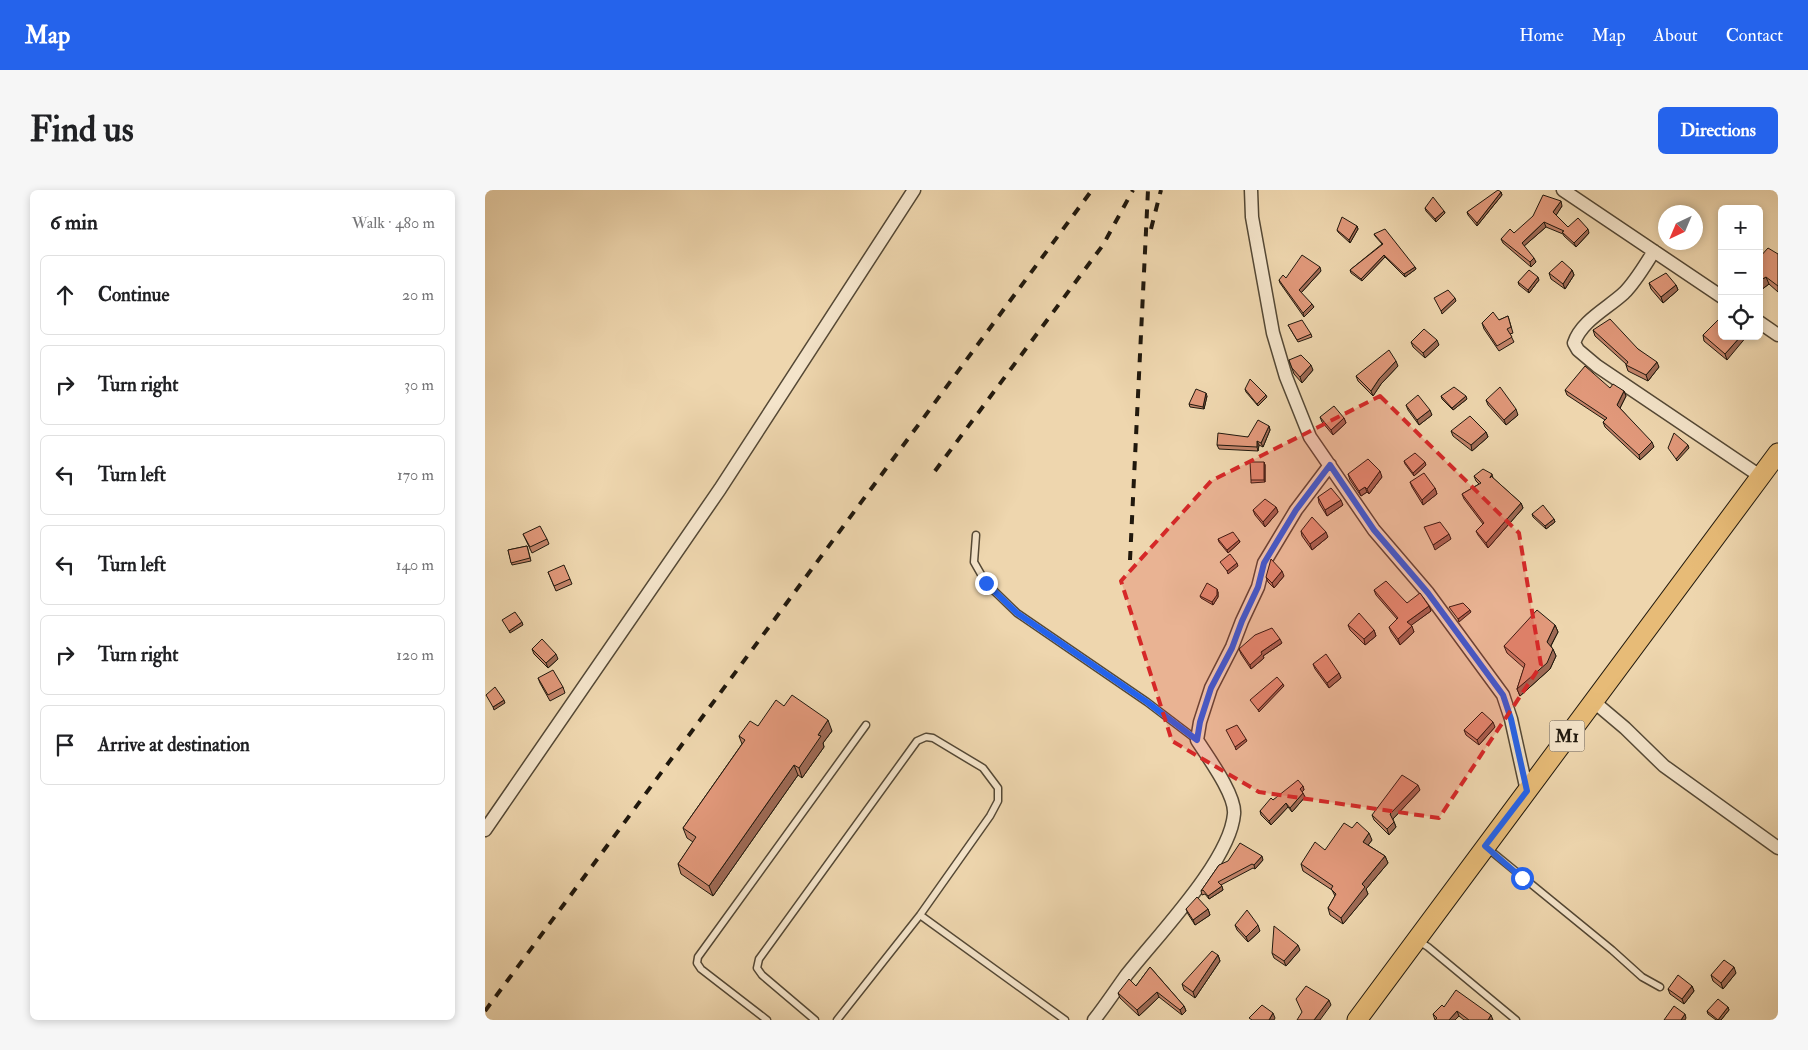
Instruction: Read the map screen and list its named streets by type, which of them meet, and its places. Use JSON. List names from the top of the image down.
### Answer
{
  "streets": {
    "main road": ["M1"]
  },
  "north": "bottom left",
  "page": {
    "header": "Map",
    "nav": [
      "Home",
      "Map",
      "About",
      "Contact"
    ],
    "buttons": "Directions",
    "title": "Find us",
    "heading": ["6 min", "Walk · 480 m"],
    "map_buttons": ["+", "−"],
    "list": [
      ["Continue", "20 m"],
      ["Turn right", "30 m"],
      ["Turn left", "170 m"],
      ["Turn left", "140 m"],
      ["Turn right", "120 m"],
      "Arrive at destination"
    ]
  }
}
